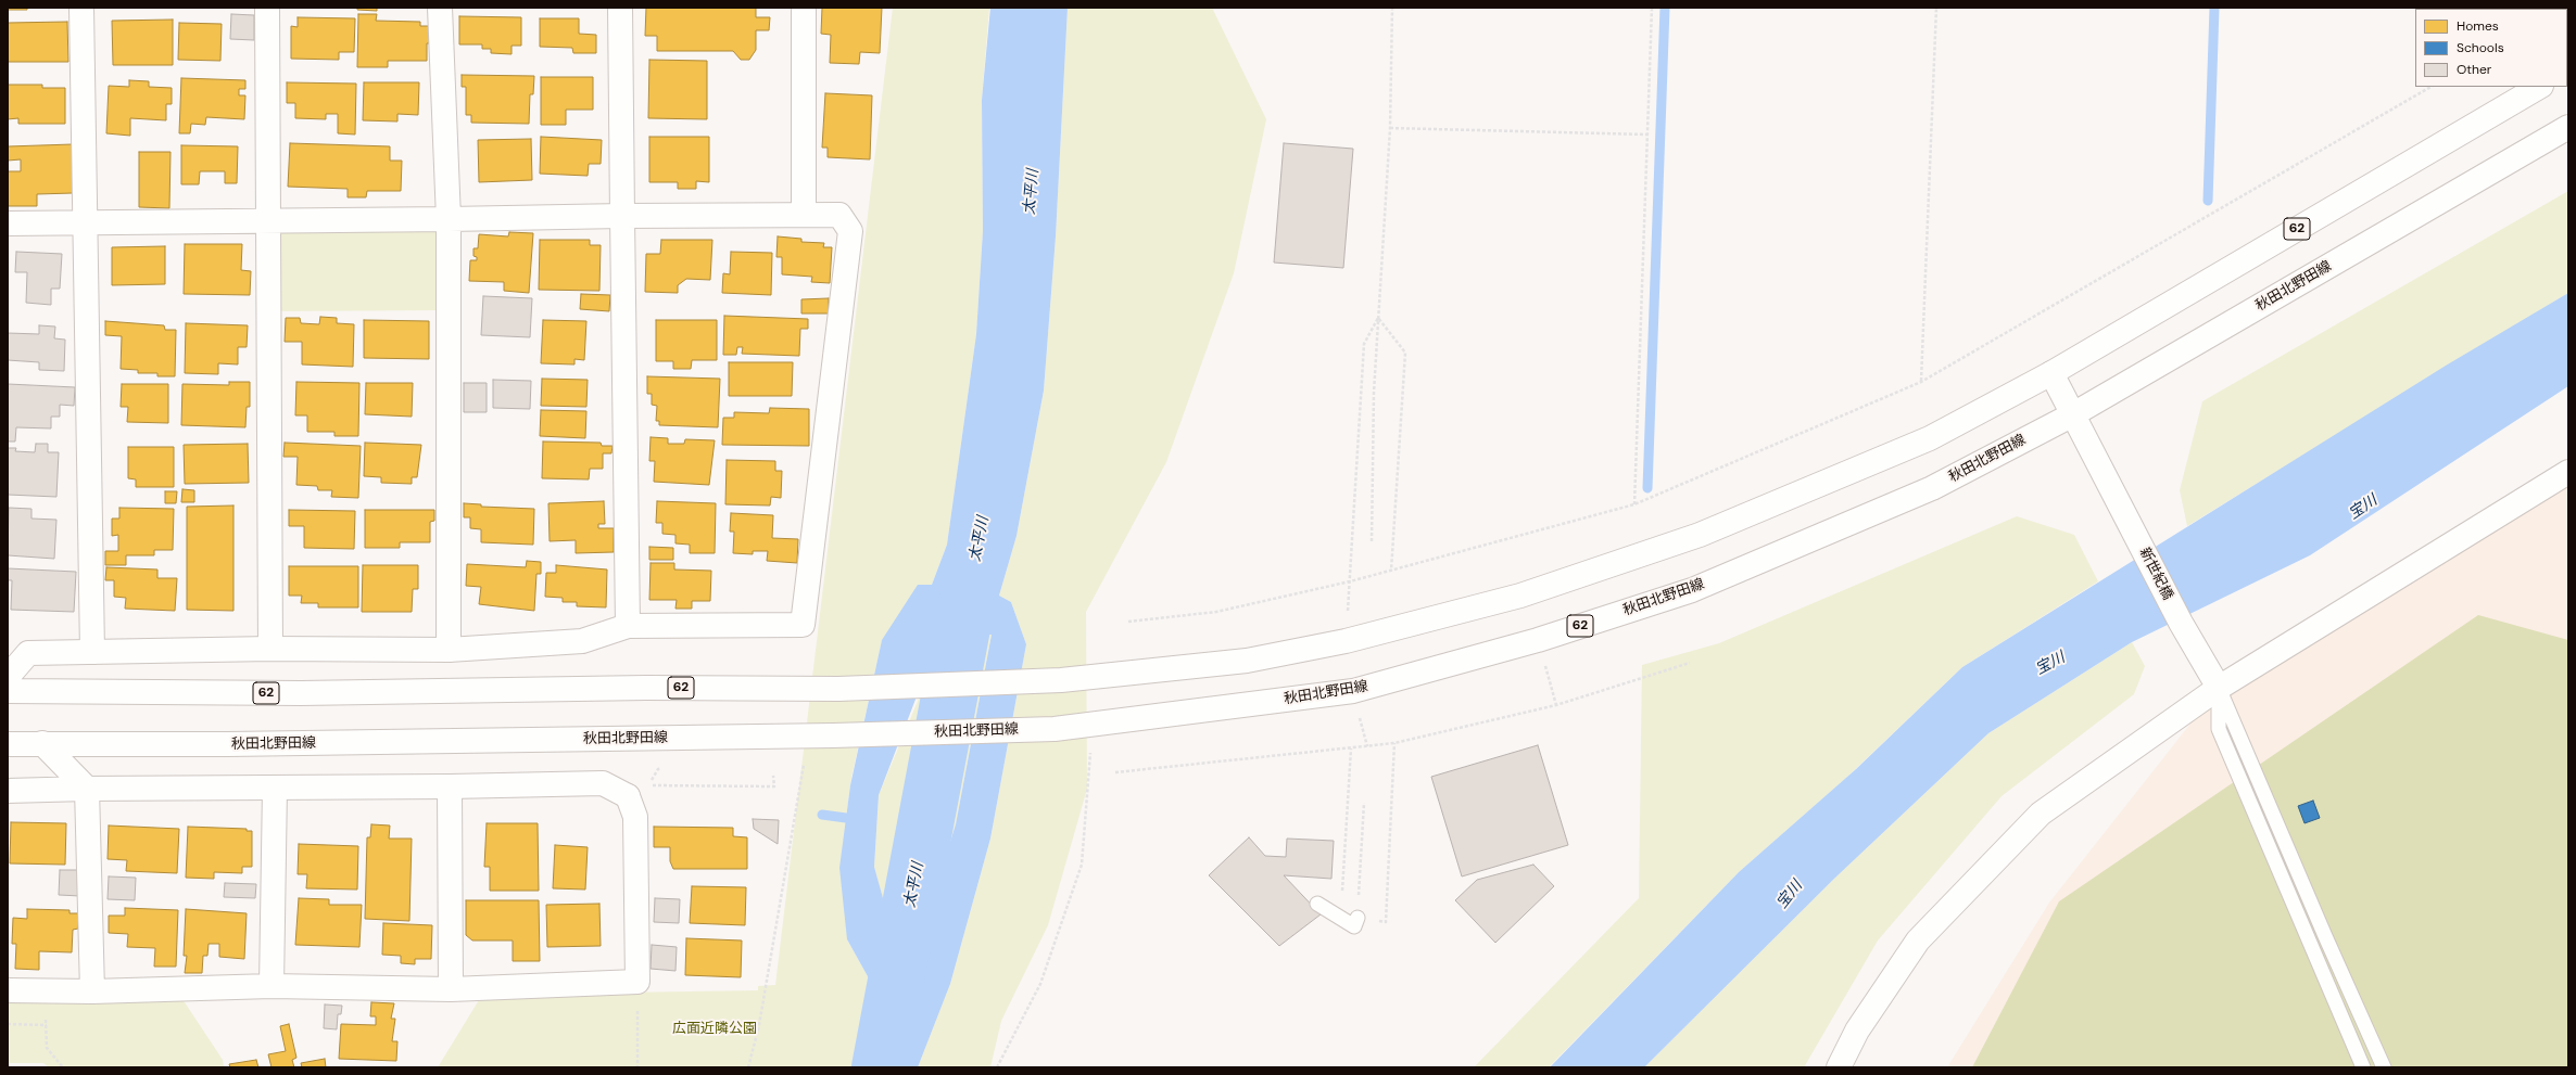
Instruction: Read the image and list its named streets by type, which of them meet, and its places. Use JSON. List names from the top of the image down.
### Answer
{
  "streets": {
    "street": ["62", "秋田北野田線", "新世紀橋"]
  },
  "crossings": [
    ["62", "新世紀橋"],
    ["秋田北野田線", "新世紀橋"]
  ],
  "water": ["太平川", "宝川"],
  "parks": ["広面近隣公園"],
  "legend": ["Homes", "Schools", "Other"]
}
